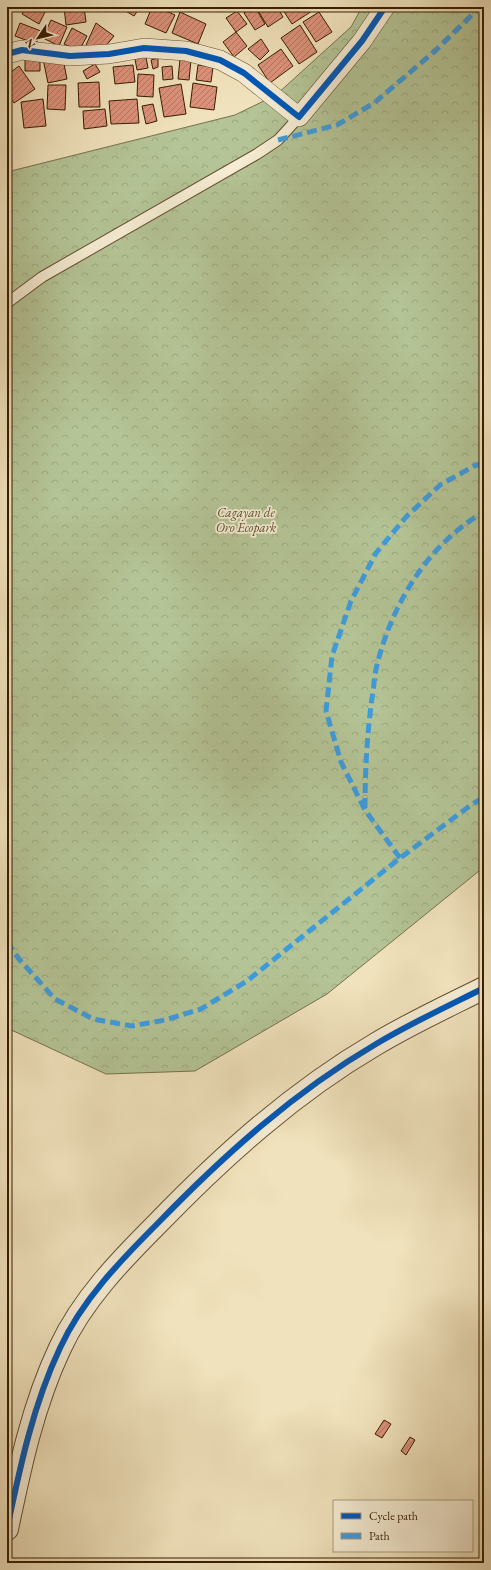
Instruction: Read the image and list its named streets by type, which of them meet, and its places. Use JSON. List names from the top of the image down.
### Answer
{
  "parks": ["Cagayan de Oro Ecopark"],
  "legend": ["Cycle path", "Path"],
  "north": "bottom left"
}
